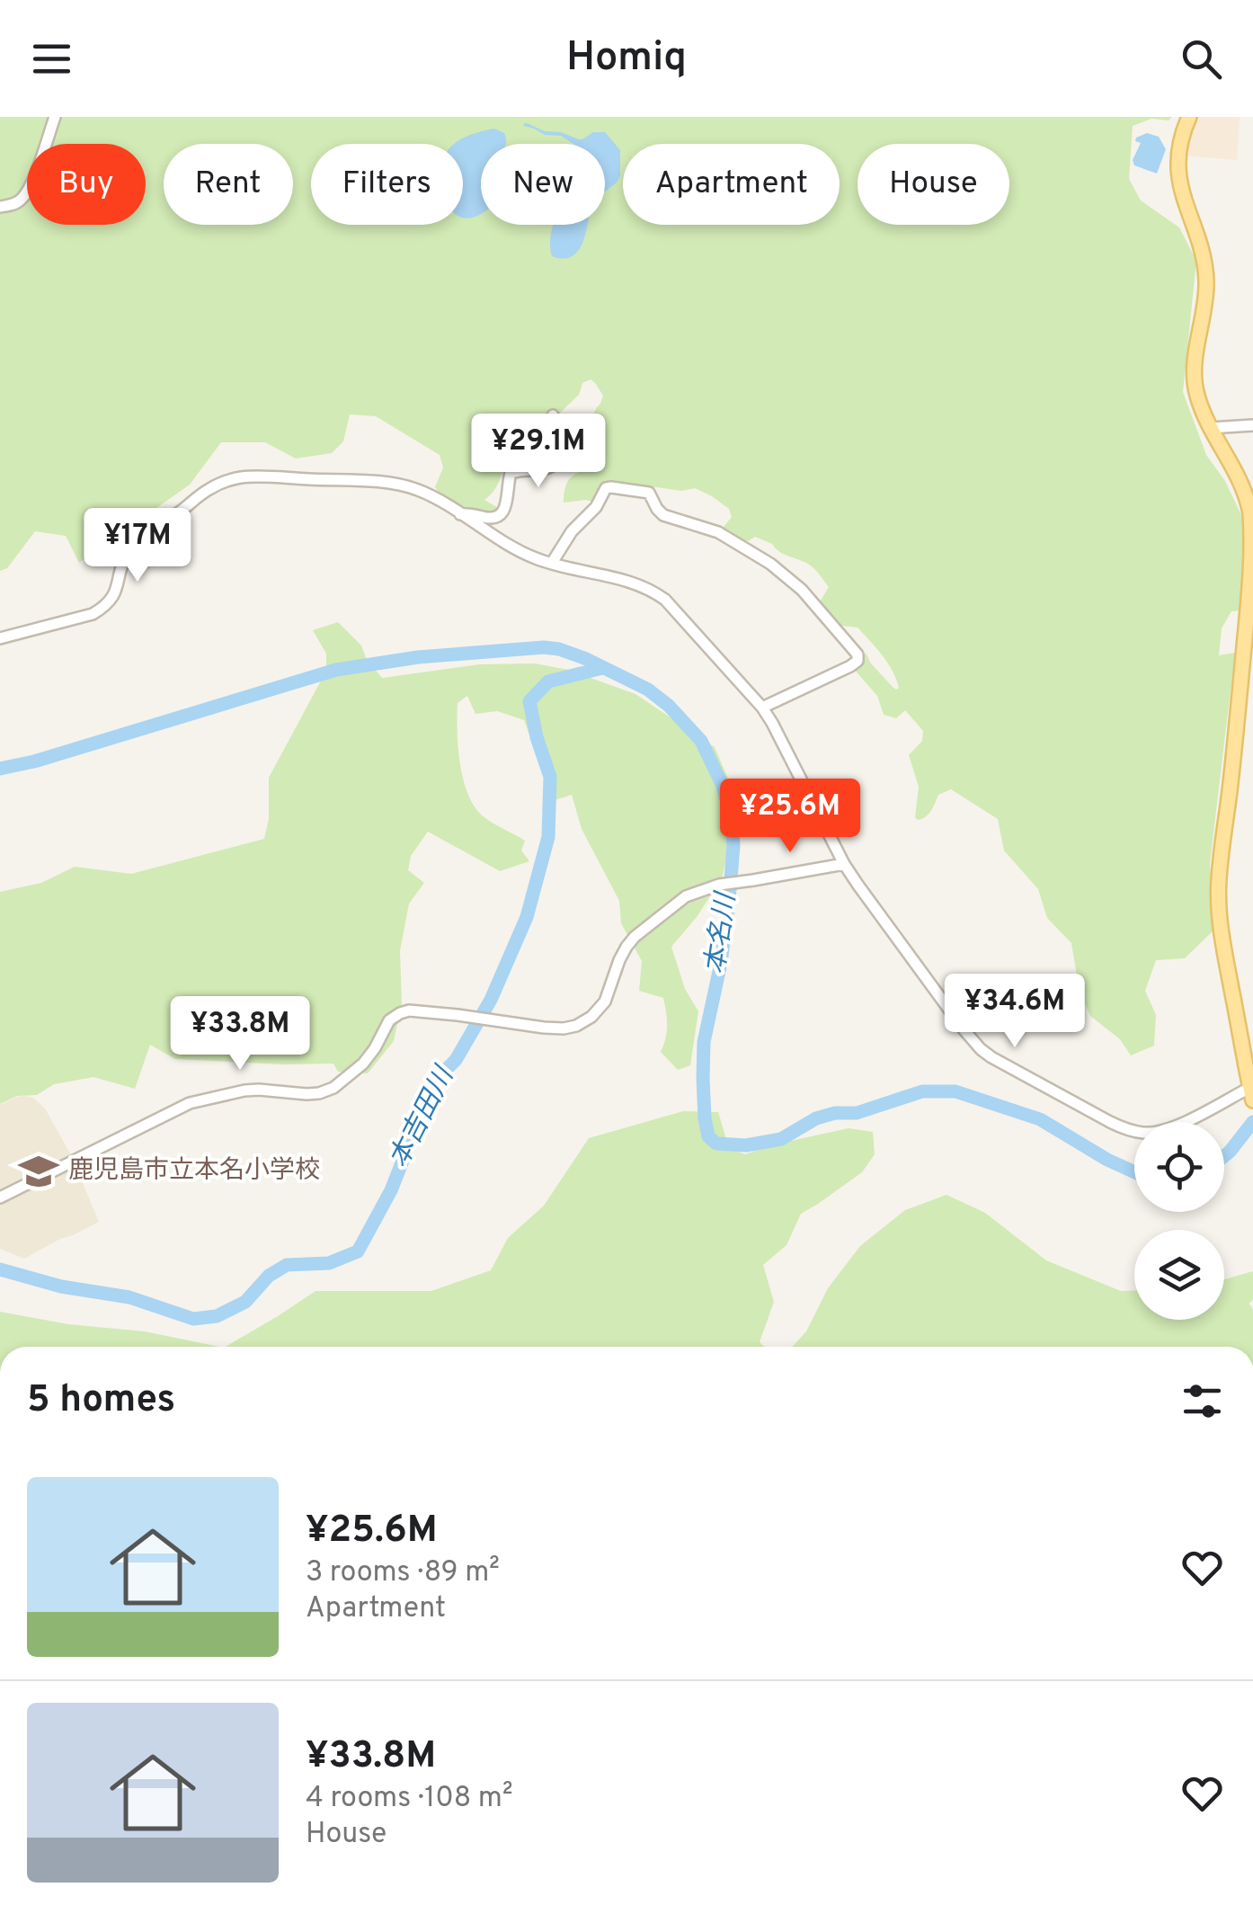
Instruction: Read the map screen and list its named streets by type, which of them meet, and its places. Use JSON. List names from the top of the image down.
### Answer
{
  "water": ["本名川", "本吉田川"],
  "places": {
    "school or university": ["鹿児島市立本名小学校"]
  },
  "page": {
    "header": "Homiq",
    "chip": [
      "Buy",
      "Rent",
      "Filters",
      "New",
      "Apartment",
      "House"
    ],
    "price": [
      "¥29.1M",
      "¥17M",
      "¥25.6M",
      "¥34.6M",
      "¥33.8M"
    ],
    "heading": "5 homes",
    "list": [
      {
        "name": "¥25.6M",
        "note": "3 rooms · 89 m² · Apartment"
      },
      {
        "name": "¥33.8M",
        "note": "4 rooms · 108 m² · House"
      }
    ]
  }
}
